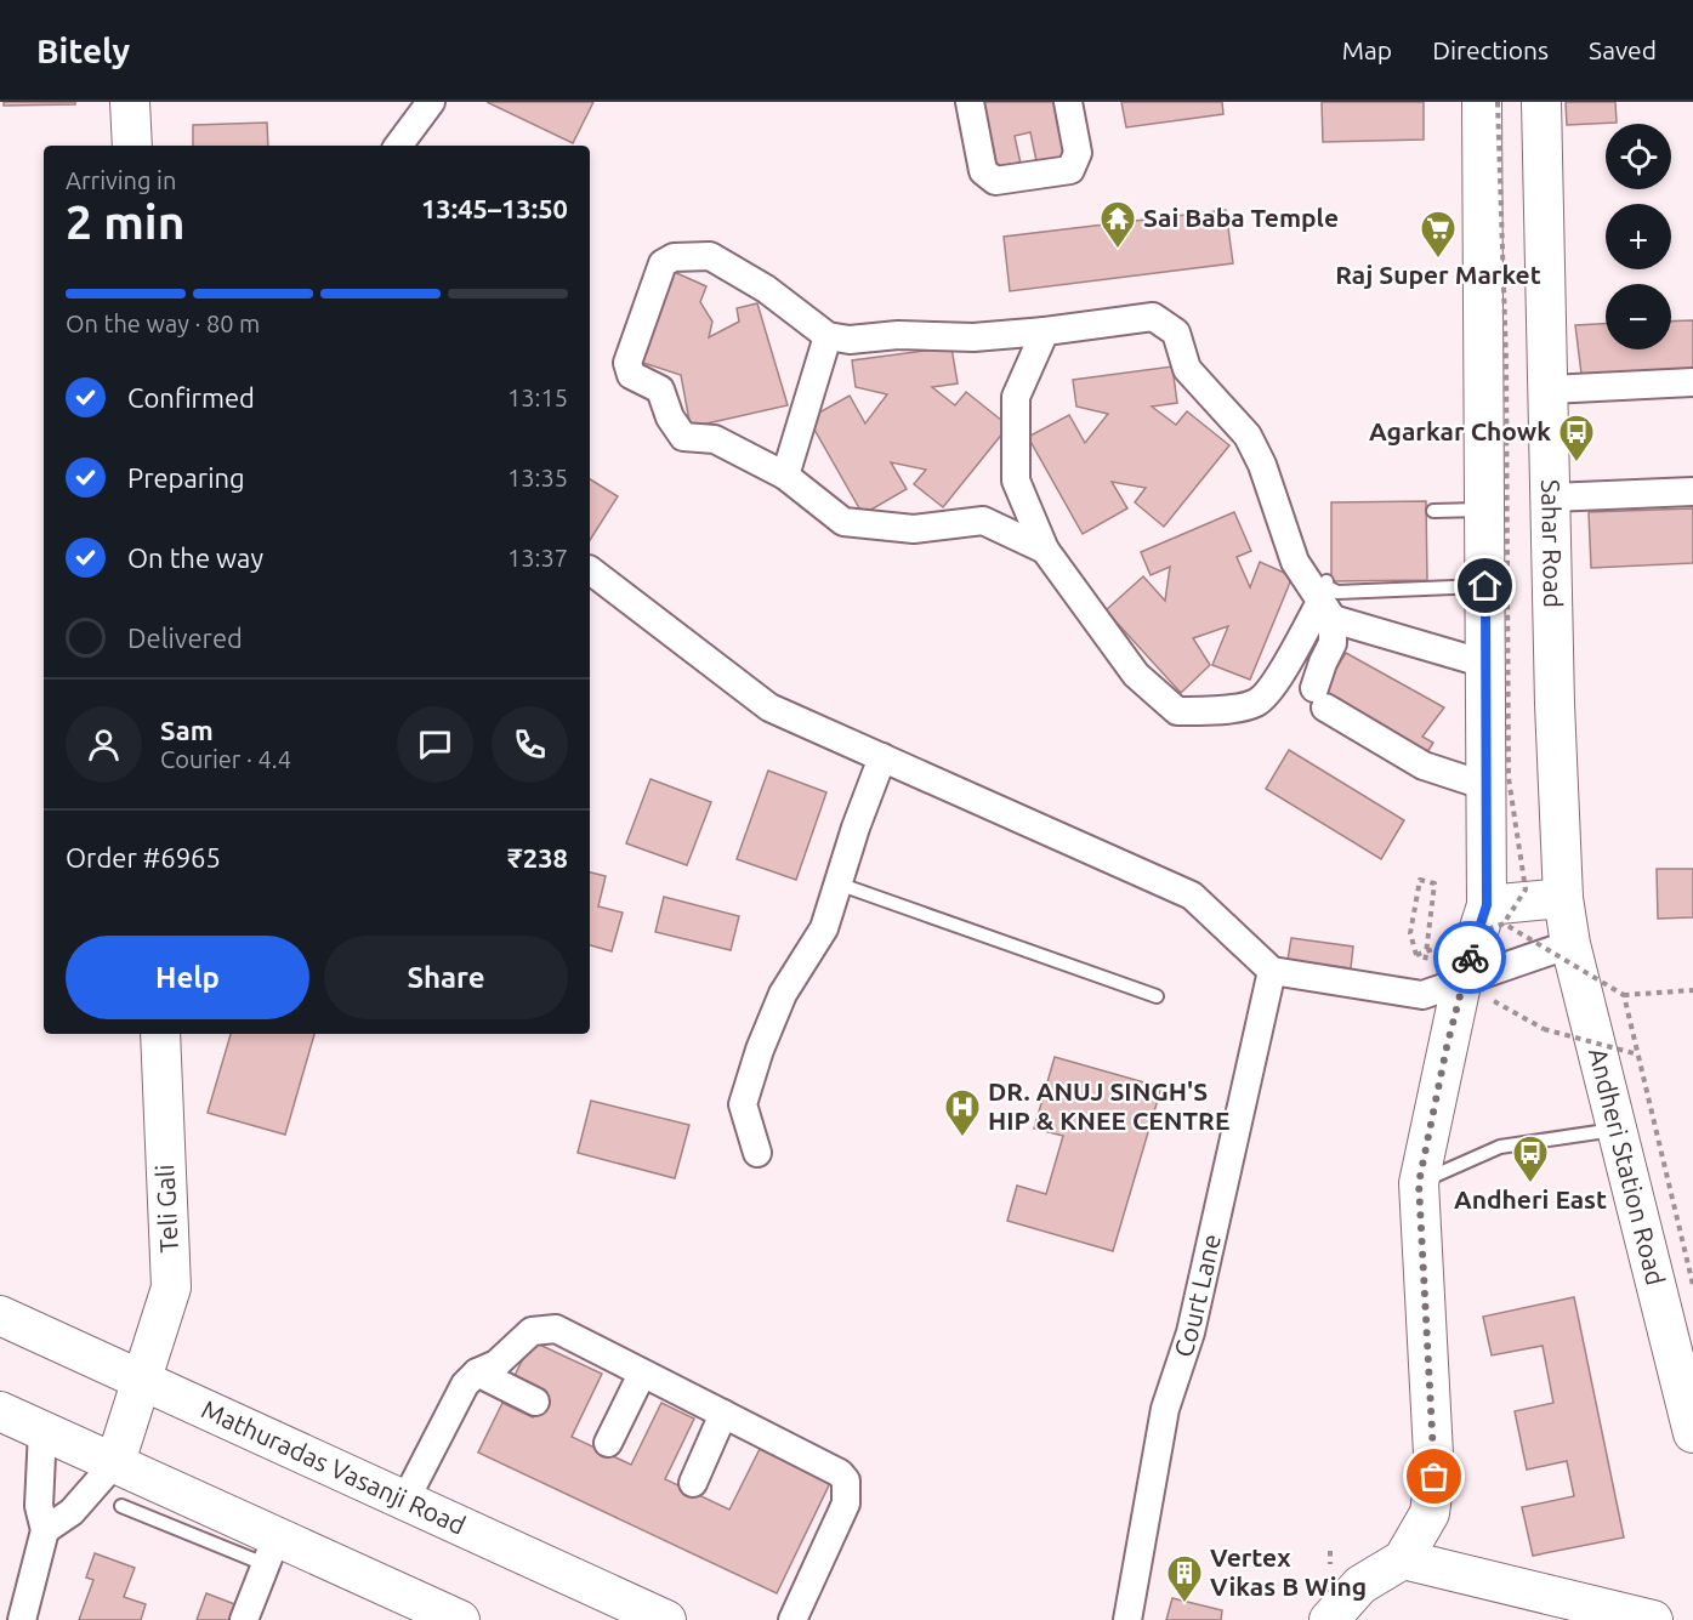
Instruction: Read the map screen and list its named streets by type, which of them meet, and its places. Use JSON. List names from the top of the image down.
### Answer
{
  "streets": {
    "main road": [
      "Sahar Road",
      "Andheri Station Road",
      "Teli Gali",
      "Mathuradas Vasanji Road"
    ],
    "street": ["Court Lane"]
  },
  "crossings": [
    ["Sahar Road", "Andheri Station Road"],
    ["Teli Gali", "Mathuradas Vasanji Road"]
  ],
  "places": {
    "temple": ["Sai Baba Temple"],
    "supermarket": ["Raj Super Market"],
    "bus stop": ["Agarkar Chowk", "Andheri East"],
    "hospital": ["DR. ANUJ SINGH'S HIP & KNEE CENTRE"],
    "building": ["Vertex Vikas B Wing"]
  },
  "page": {
    "header": "Bitely",
    "nav": ["Map", "Directions", "Saved"],
    "map_buttons": ["+", "−"],
    "heading": ["2 min", "Arriving in", "13:45–13:50"],
    "panel": [
      "Sam",
      "Courier · 4.4",
      "Order #6965",
      "₹238"
    ],
    "bar": "On the way · 80 m",
    "list": [
      ["Confirmed", "13:15"],
      ["Preparing", "13:35"],
      ["On the way", "13:37"],
      "Delivered"
    ],
    "buttons": ["Help", "Share"]
  }
}
